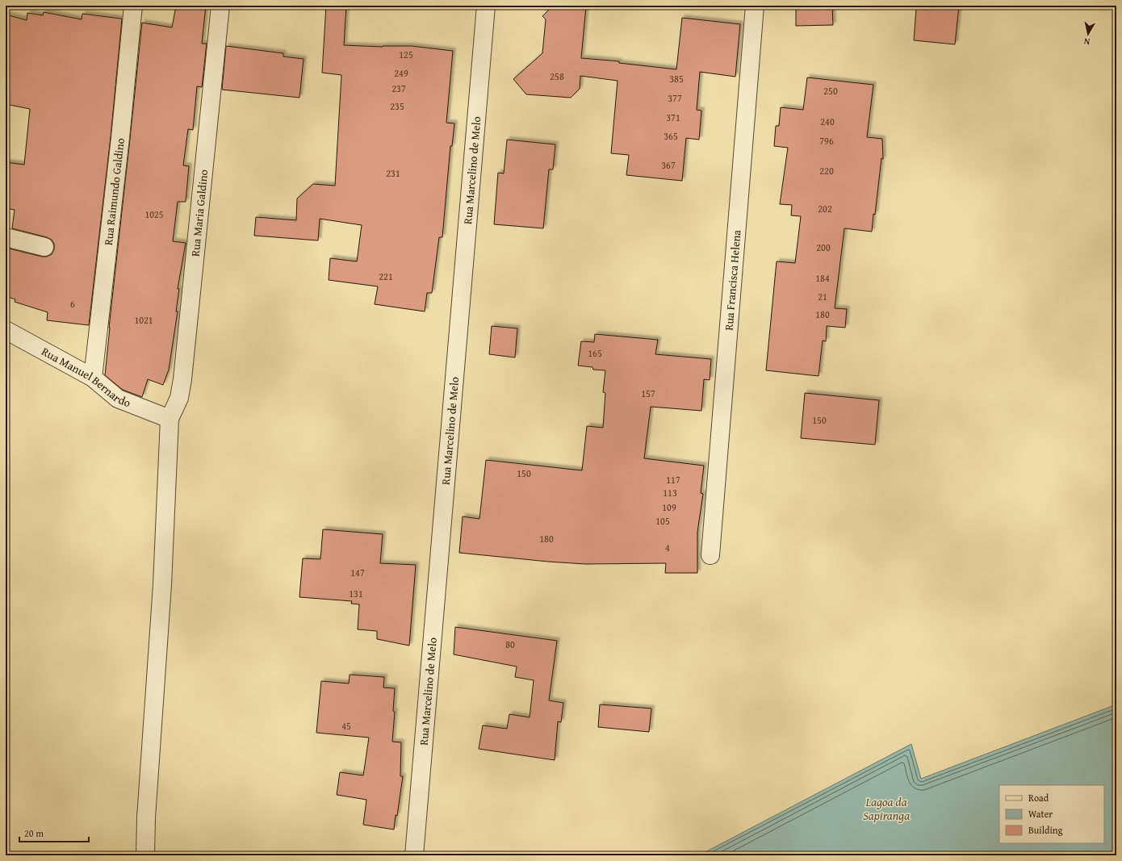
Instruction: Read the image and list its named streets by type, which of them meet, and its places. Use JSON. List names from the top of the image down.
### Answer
{
  "streets": {
    "street": [
      "Rua Marcelino de Melo",
      "Rua Raimundo Galdino",
      "Rua Maria Galdino",
      "Rua Francisca Helena",
      "Rua Manuel Bernardo"
    ]
  },
  "crossings": [
    ["Rua Raimundo Galdino", "Rua Manuel Bernardo"],
    ["Rua Maria Galdino", "Rua Manuel Bernardo"]
  ],
  "water": ["Lagoa da Sapiranga"],
  "house_numbers": [
    "125",
    "249",
    "258",
    "385",
    "237",
    "250",
    "377",
    "235",
    "371",
    "240",
    "365",
    "796",
    "367",
    "220",
    "231",
    "202",
    "1025",
    "200",
    "221",
    "184",
    "21",
    "6",
    "180",
    "1021",
    "165",
    "157",
    "150",
    "150",
    "117",
    "113",
    "109",
    "105",
    "180",
    "4",
    "147",
    "131",
    "80",
    "45"
  ],
  "legend": ["Road", "Water", "Building"],
  "scale_bar": "20 m",
  "north": "bottom"
}
